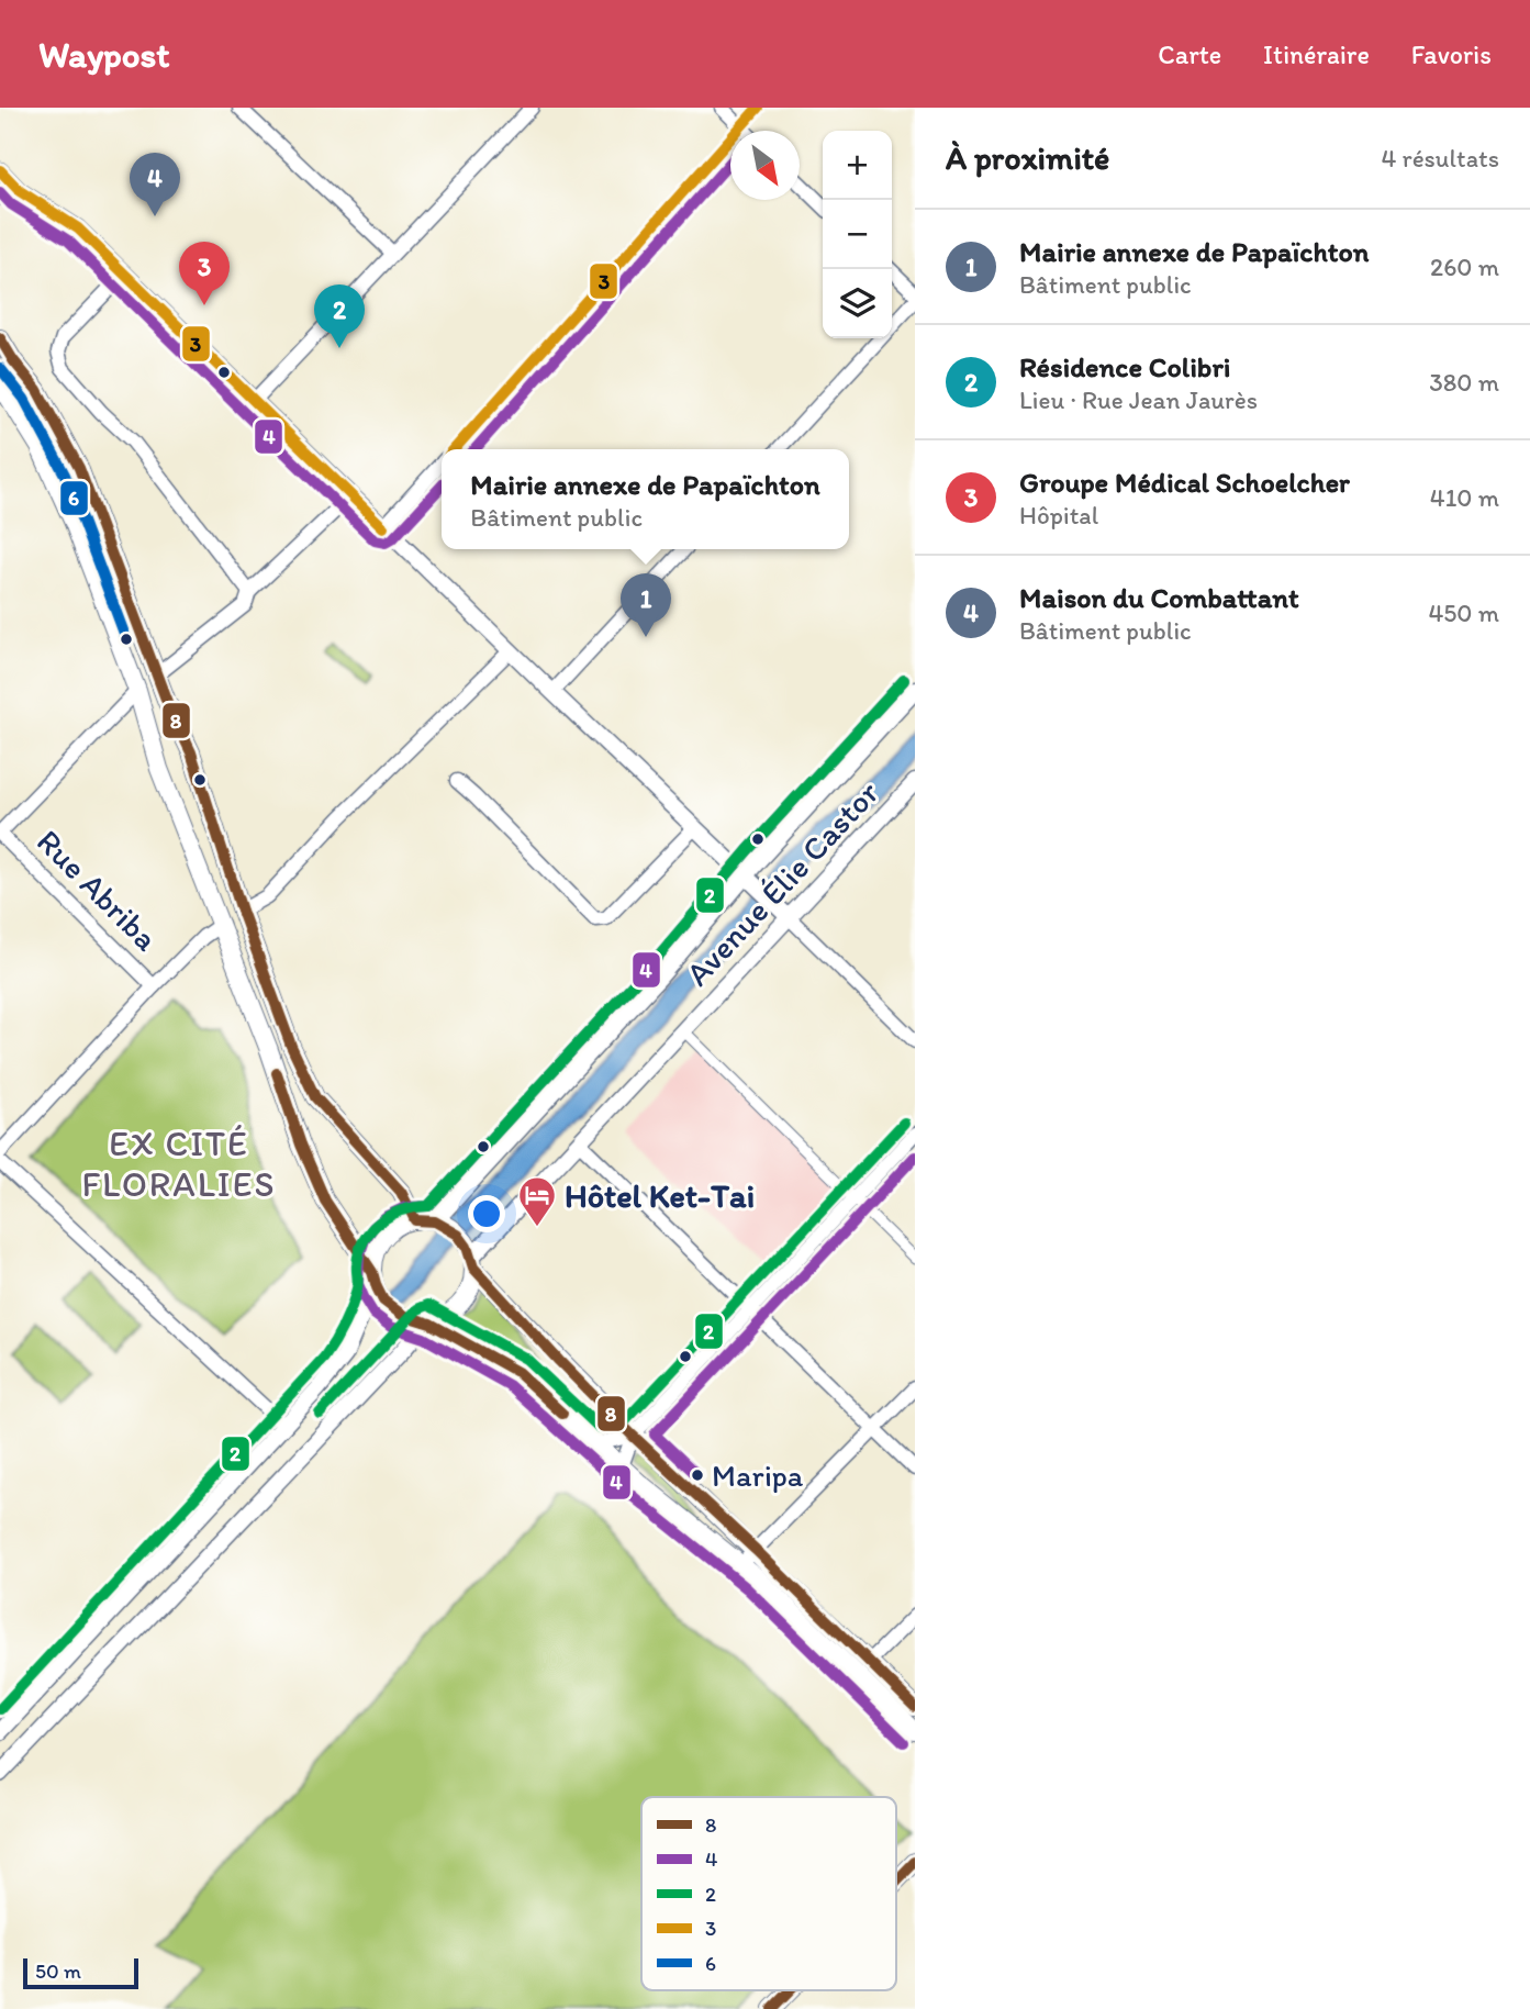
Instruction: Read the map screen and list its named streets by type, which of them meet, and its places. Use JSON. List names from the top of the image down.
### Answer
{
  "streets": {
    "street": ["Avenue Élie Castor", "Rue Abriba"]
  },
  "districts": ["EX CITÉ FLORALIES"],
  "places": {
    "hotel": ["Hôtel Ket-Tai"],
    "other": ["Maripa"]
  },
  "lines": [
    "transit line 3",
    "transit line 4",
    "transit line 8",
    "transit line 6",
    "transit line 2"
  ],
  "legend": [
    "8",
    "4",
    "2",
    "3",
    "6"
  ],
  "scale_bar": "50 m",
  "north": "bottom right",
  "page": {
    "header": "Waypost",
    "nav": ["Carte", "Itinéraire", "Favoris"],
    "heading": ["À proximité", "4 résultats"],
    "map_buttons": ["+", "−"],
    "pins": [
      "4",
      "3",
      "2",
      "1"
    ],
    "list": [
      {
        "mark": "1",
        "name": "Mairie annexe de Papaïchton",
        "note": "Bâtiment public",
        "value": "260 m"
      },
      {
        "mark": "2",
        "name": "Résidence Colibri",
        "note": "Lieu · Rue Jean Jaurès",
        "value": "380 m"
      },
      {
        "mark": "3",
        "name": "Groupe Médical Schoelcher",
        "note": "Hôpital",
        "value": "410 m"
      },
      {
        "mark": "4",
        "name": "Maison du Combattant",
        "note": "Bâtiment public",
        "value": "450 m"
      }
    ],
    "popup": ["Mairie annexe de Papaïchton", "Bâtiment public"],
    "scale": "50 m"
  }
}
